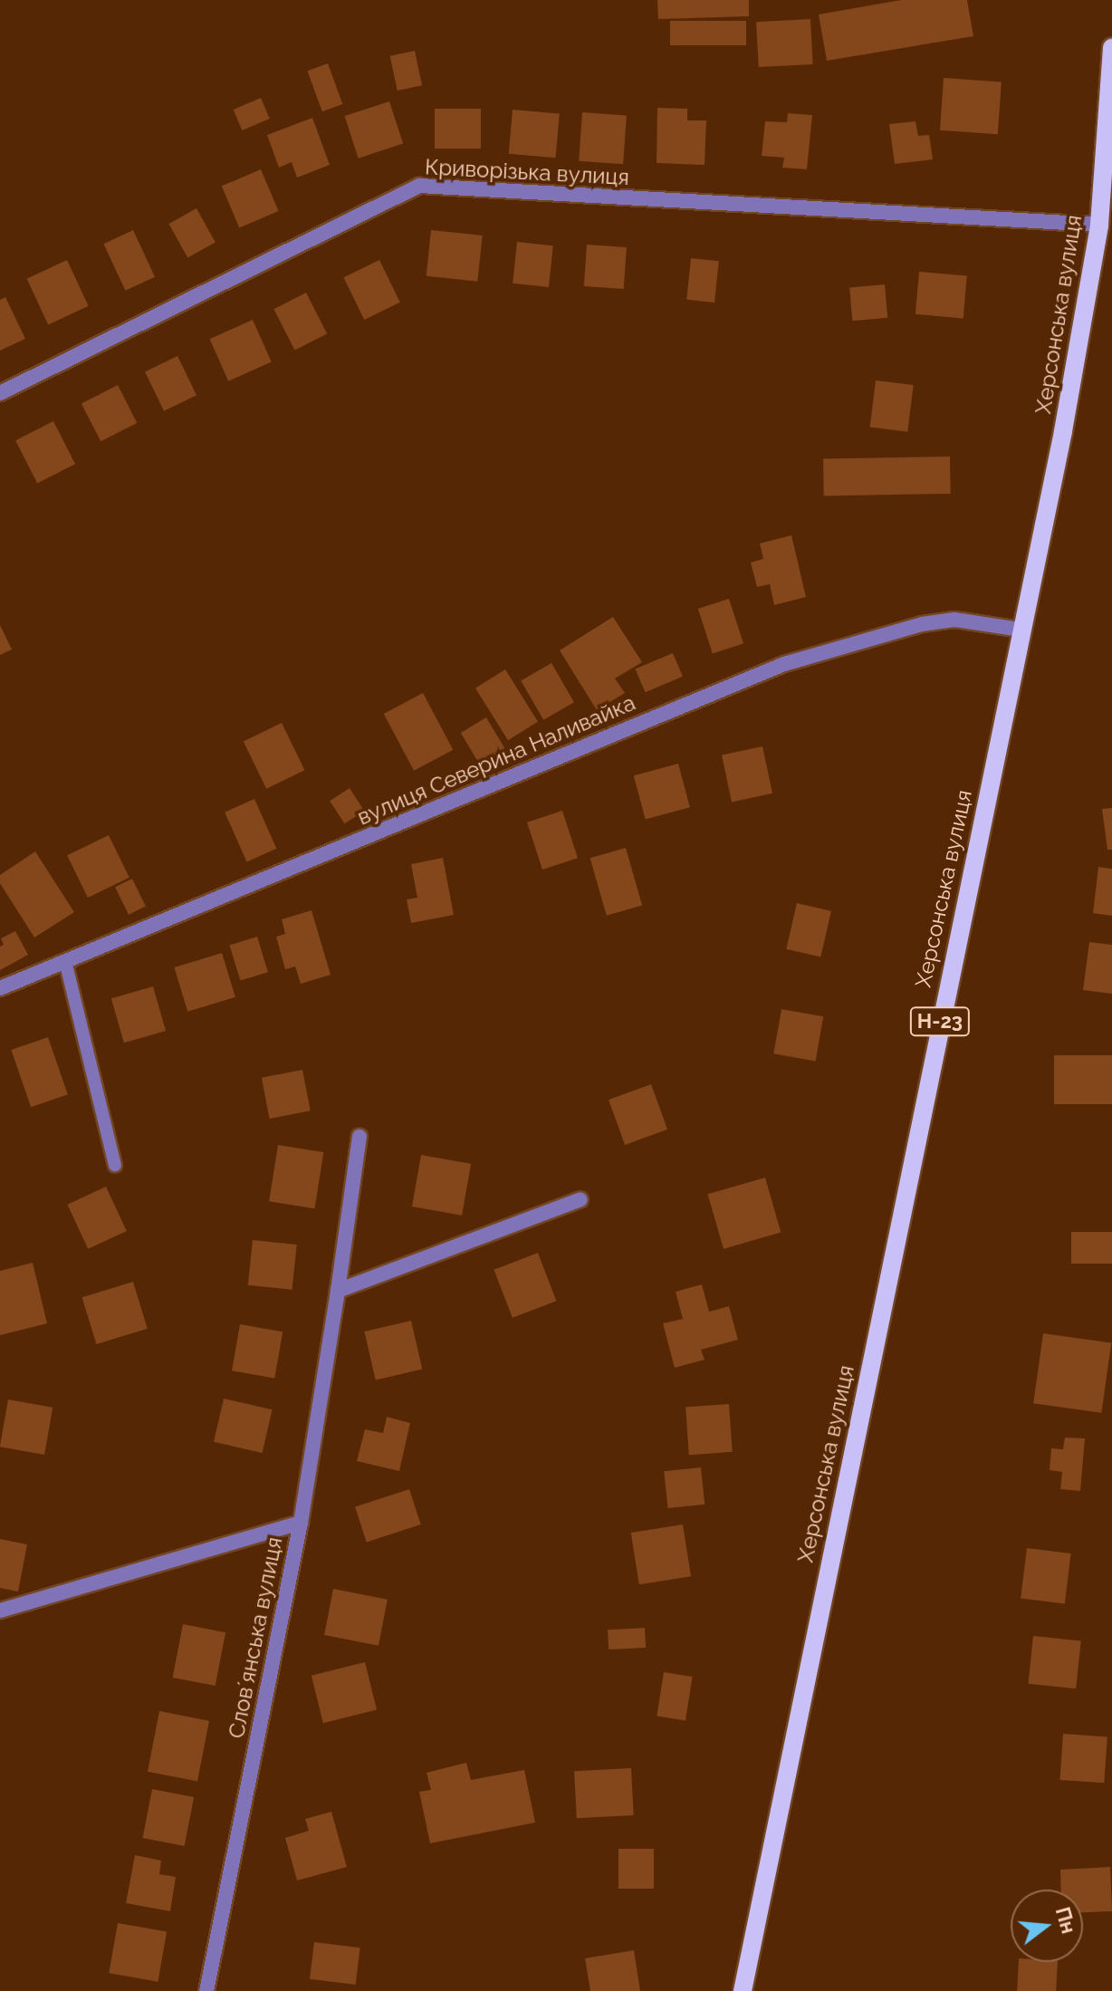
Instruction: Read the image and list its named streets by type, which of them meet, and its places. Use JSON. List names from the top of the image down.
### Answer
{
  "streets": {
    "main road": ["Херсонська вулиця", "Н-23"],
    "street": ["Криворізька вулиця", "вулиця Северина Наливайка", "Словʼянська вулиця"]
  },
  "crossings": [
    ["Криворізька вулиця", "Херсонська вулиця"],
    ["Херсонська вулиця", "вулиця Северина Наливайка"]
  ],
  "north": "right"
}
